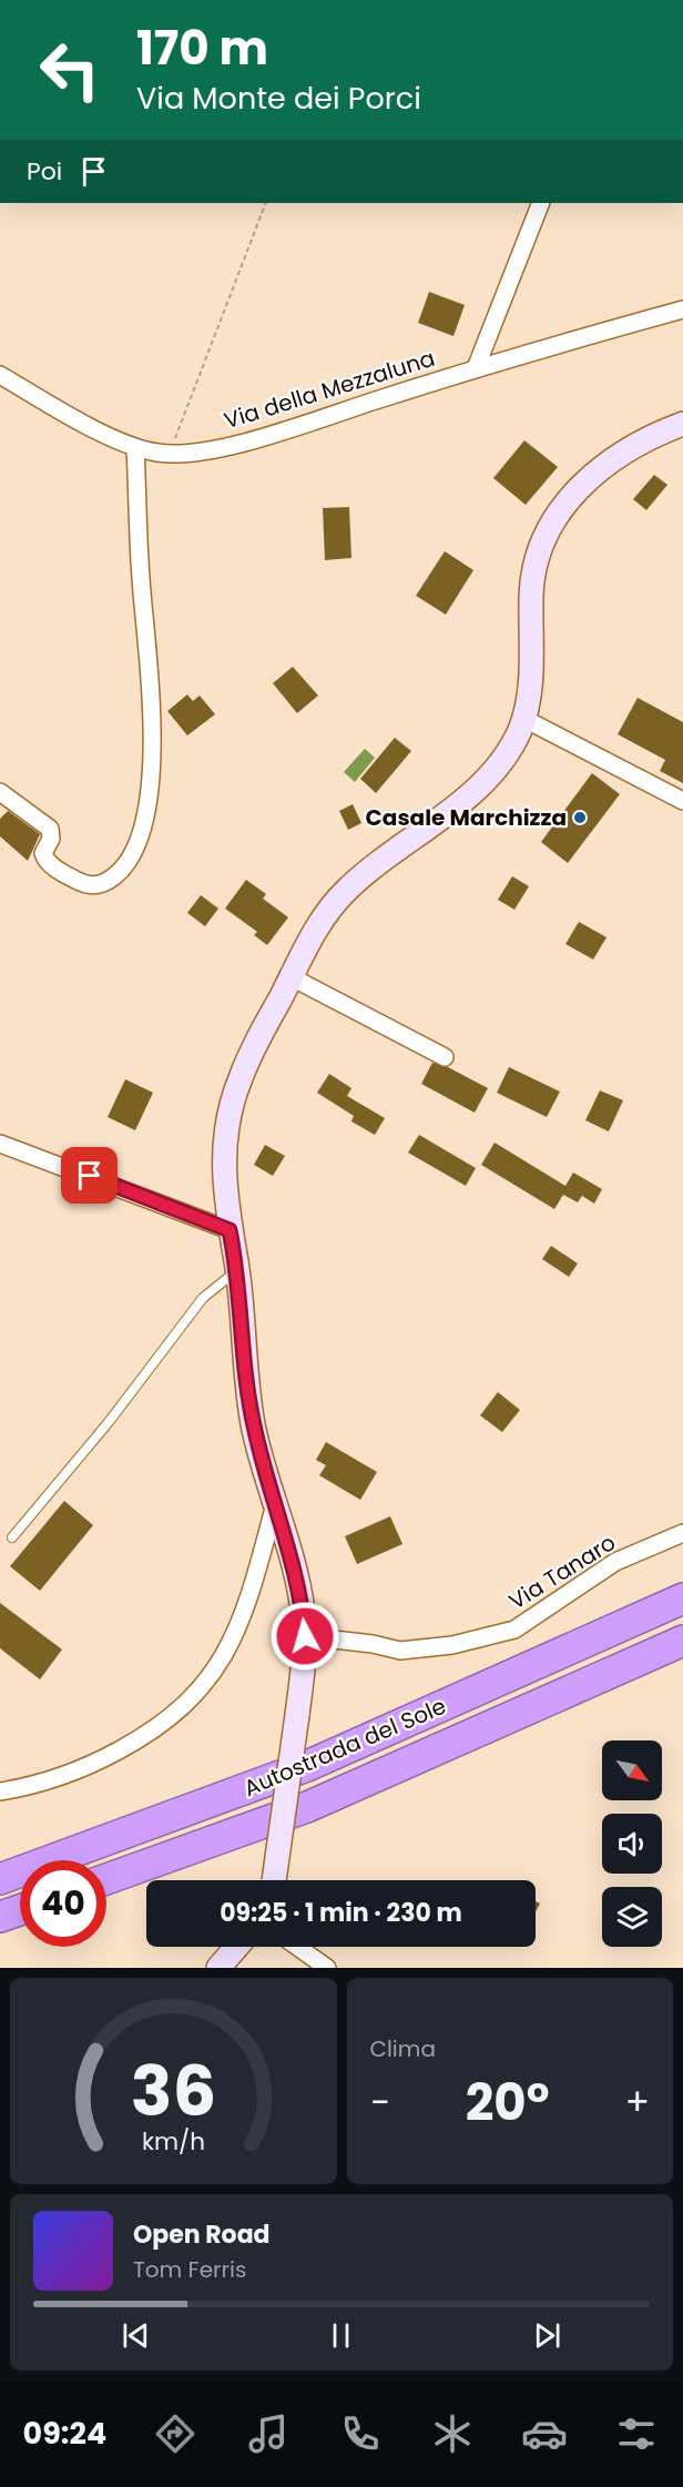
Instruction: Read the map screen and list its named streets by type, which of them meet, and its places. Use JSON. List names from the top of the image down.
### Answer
{
  "streets": {
    "highway": ["Autostrada del Sole"],
    "street": ["Via della Mezzaluna", "Via Tanaro"]
  },
  "places": ["Casale Marchizza"],
  "north": "bottom right",
  "page": {
    "turn": ["170 m", "Via Monte dei Porci"],
    "then": "Poi",
    "limit": "40",
    "trip": "09:25 · 1 min · 230 m",
    "tile": "Clima",
    "heat": ["−", "20°", "+"],
    "song": ["Open Road", "Tom Ferris"],
    "tabs": "09:24",
    "gauge": ["36", "km/h"]
  }
}
